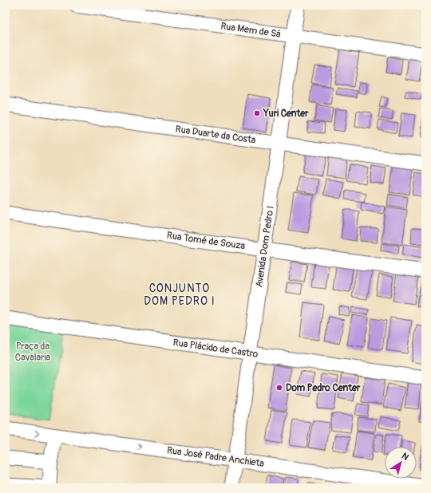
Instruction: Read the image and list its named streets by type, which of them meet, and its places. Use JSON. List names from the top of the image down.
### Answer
{
  "streets": {
    "street": [
      "Rua Mem de Sá",
      "Rua Duarte da Costa",
      "Rua Tomé de Souza",
      "Avenida Dom Pedro I",
      "Rua Plácido de Castro",
      "Rua José Padre Anchieta"
    ]
  },
  "crossings": [
    ["Rua Mem de Sá", "Avenida Dom Pedro I"],
    ["Rua Duarte da Costa", "Avenida Dom Pedro I"],
    ["Rua Tomé de Souza", "Avenida Dom Pedro I"],
    ["Avenida Dom Pedro I", "Rua Plácido de Castro"],
    ["Avenida Dom Pedro I", "Rua José Padre Anchieta"]
  ],
  "one_way": ["Rua José Padre Anchieta"],
  "districts": ["CONJUNTO DOM PEDRO I"],
  "parks": ["Praça da Cavalaria"],
  "places": ["Yuri Center", "Dom Pedro Center"],
  "north": "top right"
}
